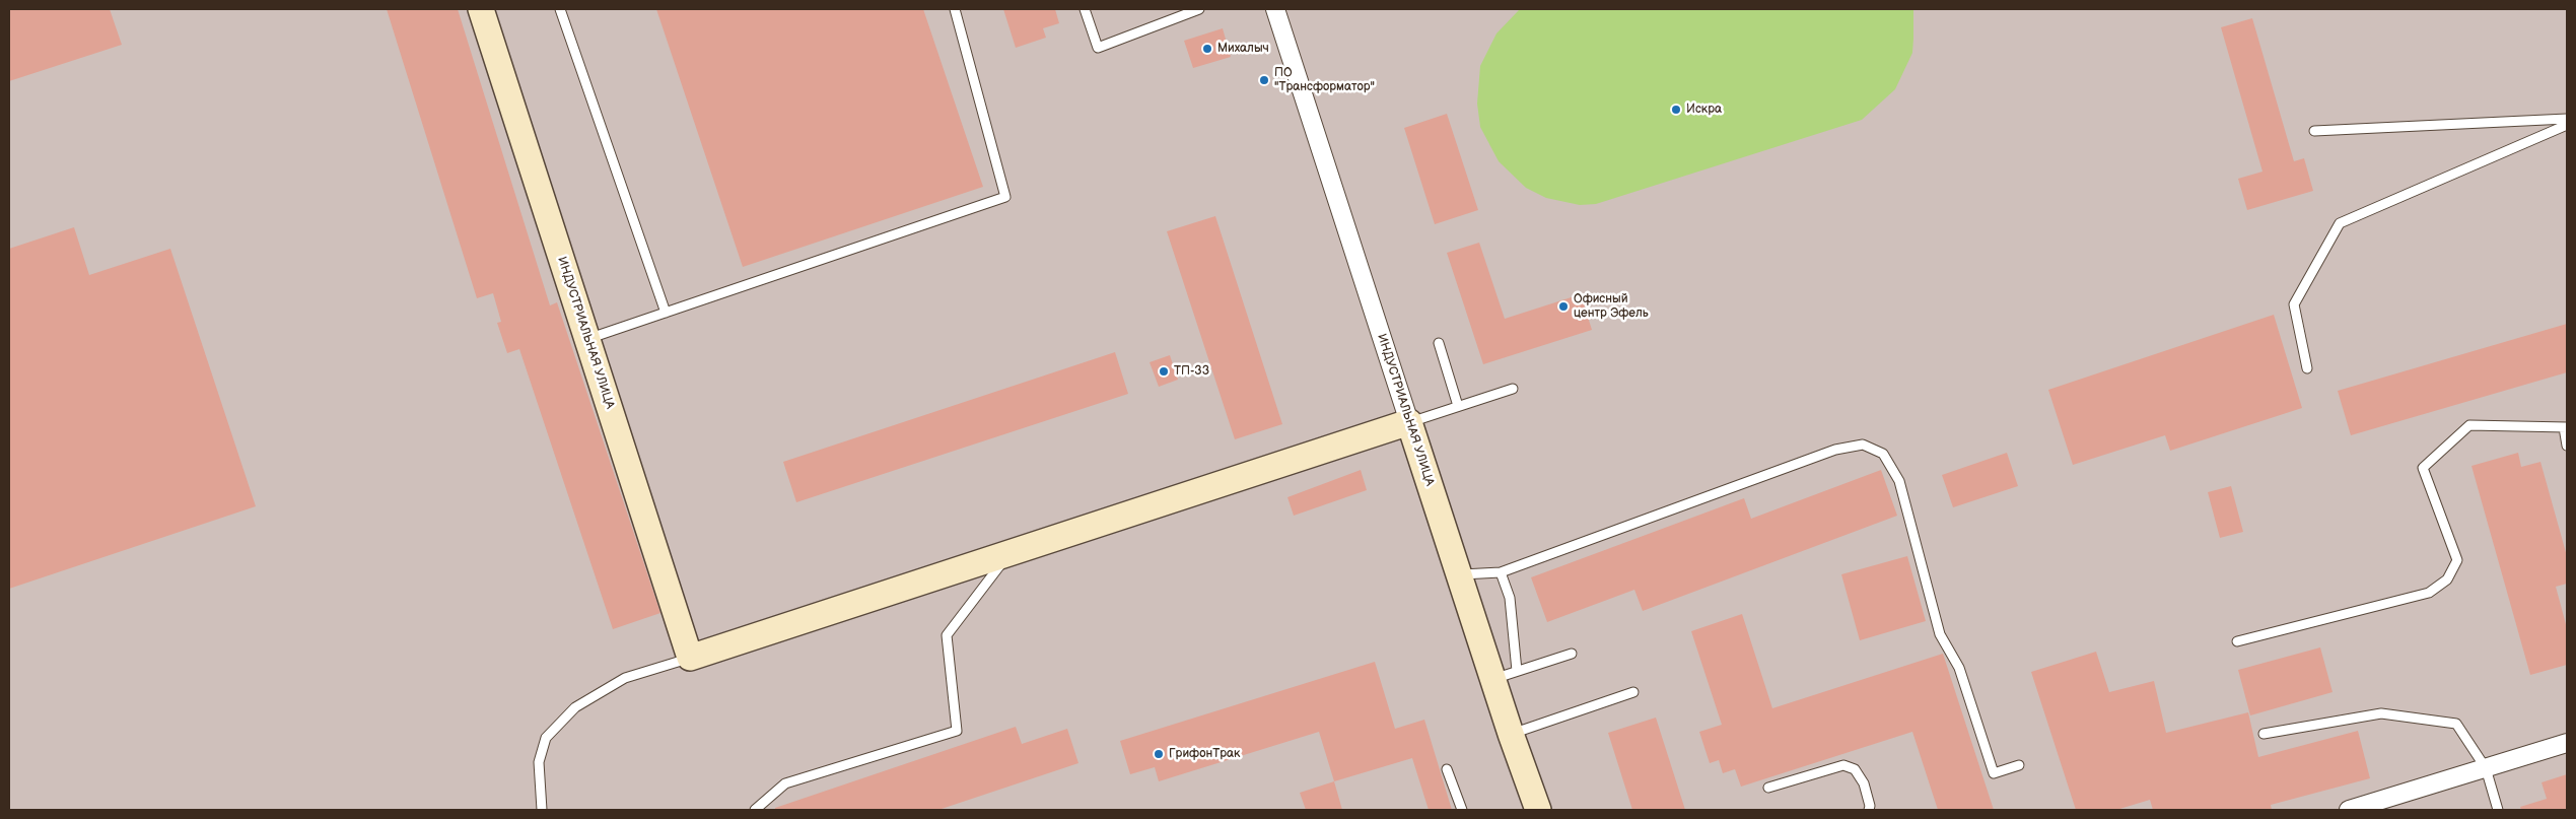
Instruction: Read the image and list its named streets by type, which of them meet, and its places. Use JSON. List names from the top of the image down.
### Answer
{
  "streets": {
    "street": ["ИНДУСТРИАЛЬНАЯ УЛИЦА"]
  },
  "places": [
    "Михалыч",
    "ПО \"Трансформатор\"",
    "Искра",
    "Офисный центр Эфель",
    "ТП-33",
    "ГрифонТрак"
  ]
}
